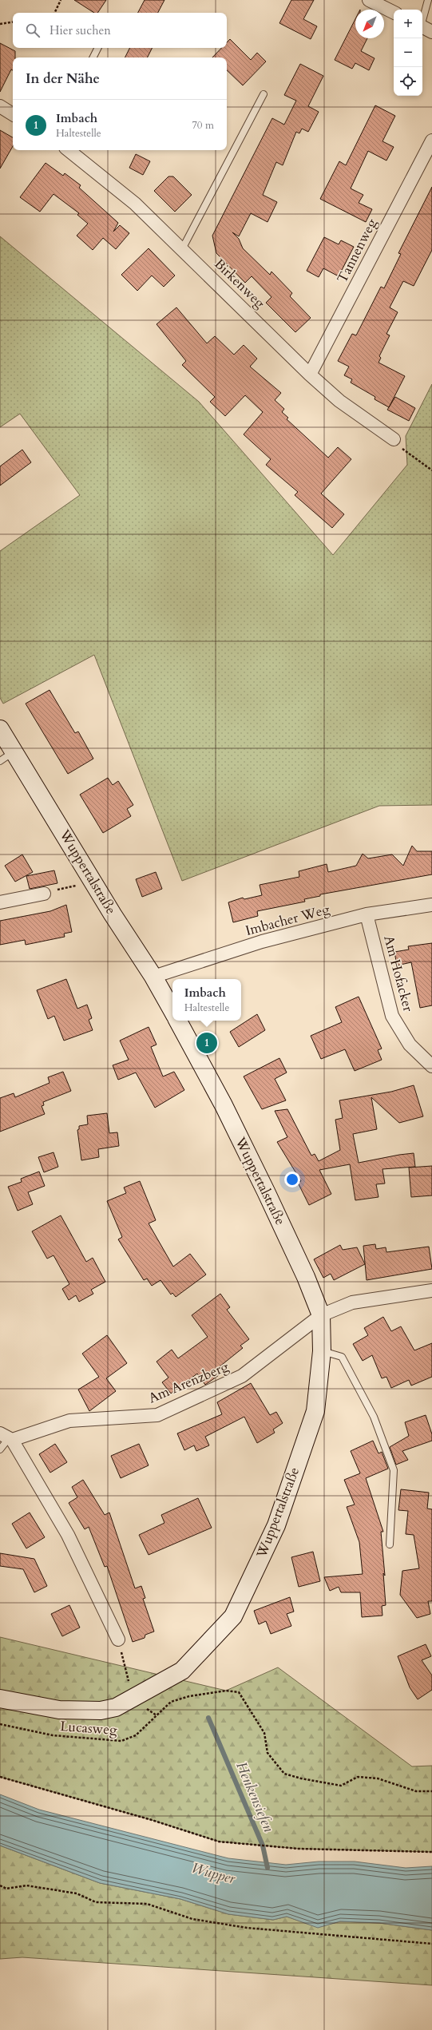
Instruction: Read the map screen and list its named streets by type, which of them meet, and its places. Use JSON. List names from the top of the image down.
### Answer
{
  "streets": {
    "main road": ["Wuppertalstraße"],
    "street": [
      "Tannenweg",
      "Birkenweg",
      "Imbacher Weg",
      "Am Hofacker",
      "Am Arenzberg"
    ],
    "path": ["Lucasweg"]
  },
  "crossings": [
    ["Tannenweg", "Birkenweg"],
    ["Wuppertalstraße", "Imbacher Weg"],
    ["Wuppertalstraße", "Am Arenzberg"],
    ["Imbacher Weg", "Am Hofacker"]
  ],
  "water": ["Henkensiefen", "Wupper"],
  "north": "bottom left",
  "page": {
    "map_buttons": ["+", "−"],
    "search": "Hier suchen",
    "heading": "In der Nähe",
    "list": [
      {
        "mark": "1",
        "name": "Imbach",
        "note": "Haltestelle",
        "value": "70 m"
      }
    ],
    "popup": ["Imbach", "Haltestelle"],
    "pins": "1"
  }
}
